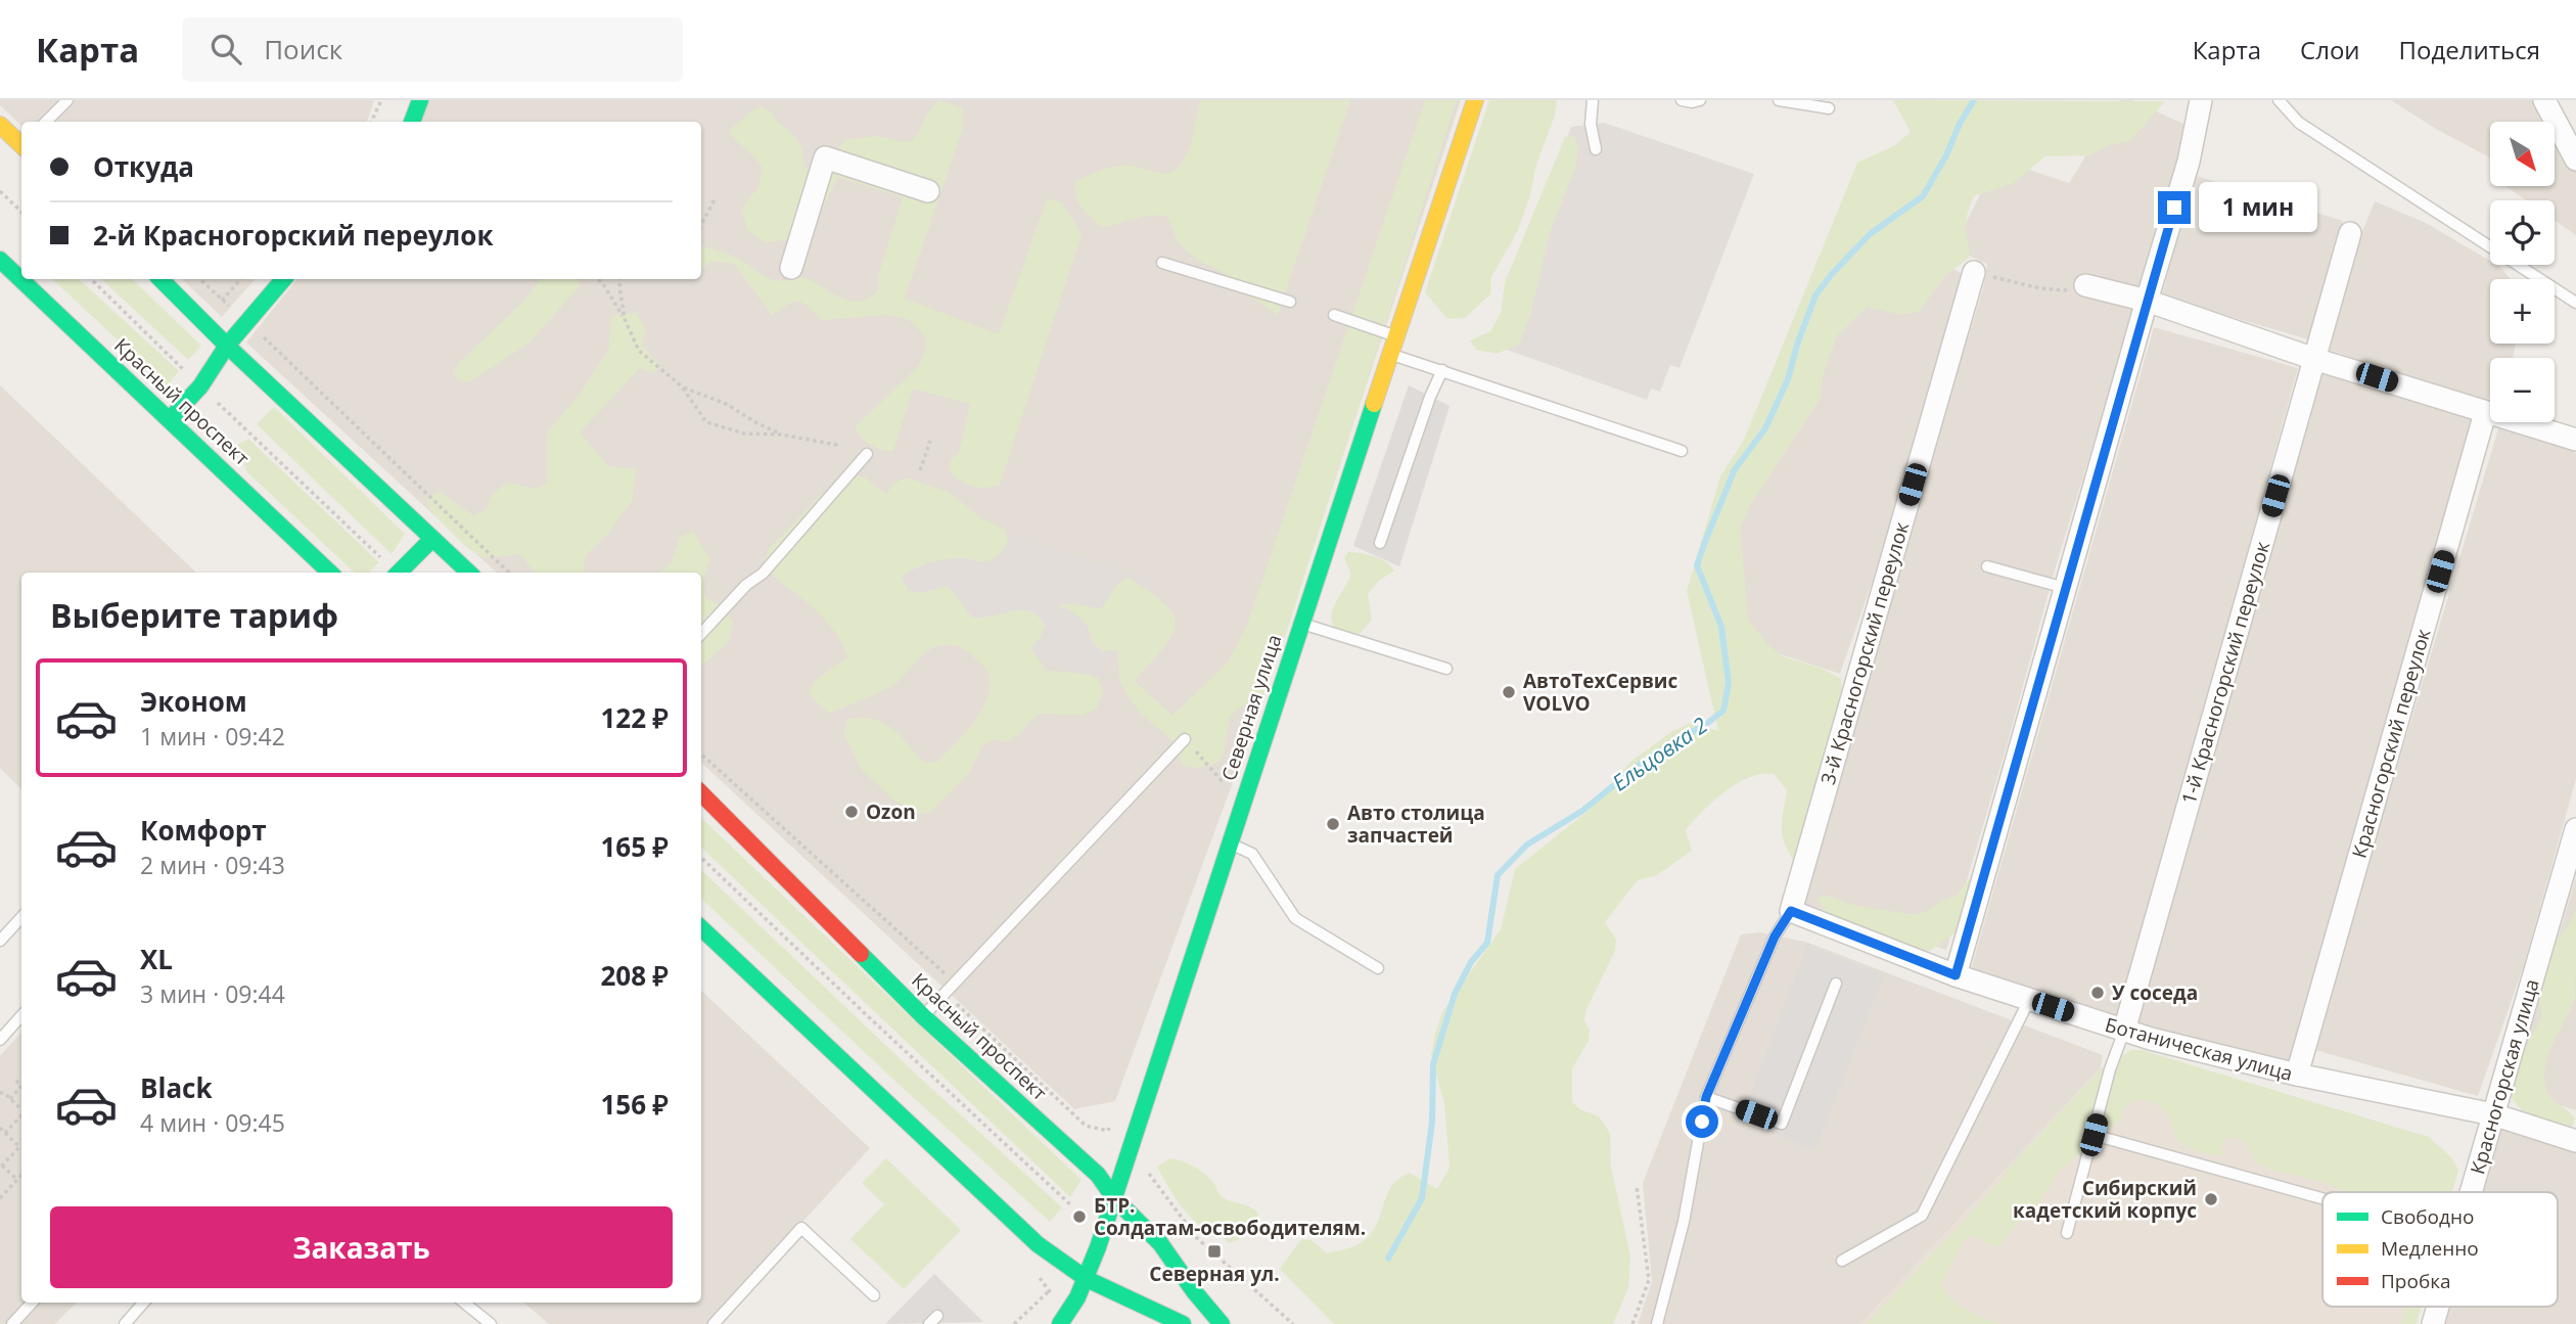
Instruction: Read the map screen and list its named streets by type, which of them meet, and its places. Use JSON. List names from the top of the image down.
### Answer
{
  "streets": {
    "main road": ["Красный проспект", "Северная улица"],
    "street": [
      "3-й Красногорский переулок",
      "1-й Красногорский переулок",
      "Красногорский переулок",
      "Ботаническая улица",
      "Красногорская улица"
    ]
  },
  "crossings": [
    ["Красный проспект", "Северная улица"],
    ["3-й Красногорский переулок", "Ботаническая улица"],
    ["1-й Красногорский переулок", "Ботаническая улица"],
    ["Красногорский переулок", "Ботаническая улица"],
    ["Ботаническая улица", "Красногорская улица"]
  ],
  "water": ["Ельцовка 2"],
  "places": {
    "other": [
      "АвтоТехСервис VOLVO",
      "Ozon",
      "Авто столица запчастей",
      "У соседа",
      "Сибирский кадетский корпус",
      "БТР. Солдатам-освободителям."
    ],
    "transit": ["Северная ул."]
  },
  "legend": ["Свободно", "Медленно", "Пробка"],
  "north": "bottom right",
  "page": {
    "header": "Карта",
    "search": "Поиск",
    "nav": ["Карта", "Слои", "Поделиться"],
    "map_buttons": ["+", "−"],
    "banner": ["Откуда", "2-й Красногорский переулок"],
    "bubble": "1 мин",
    "heading": "Выберите тариф",
    "list": [
      {
        "name": "Эконом",
        "note": "1 мин · 09:42",
        "value": "122 ₽"
      },
      {
        "name": "Комфорт",
        "note": "2 мин · 09:43",
        "value": "165 ₽"
      },
      {
        "name": "XL",
        "note": "3 мин · 09:44",
        "value": "208 ₽"
      },
      {
        "name": "Black",
        "note": "4 мин · 09:45",
        "value": "156 ₽"
      }
    ],
    "buttons": "Заказать"
  }
}
